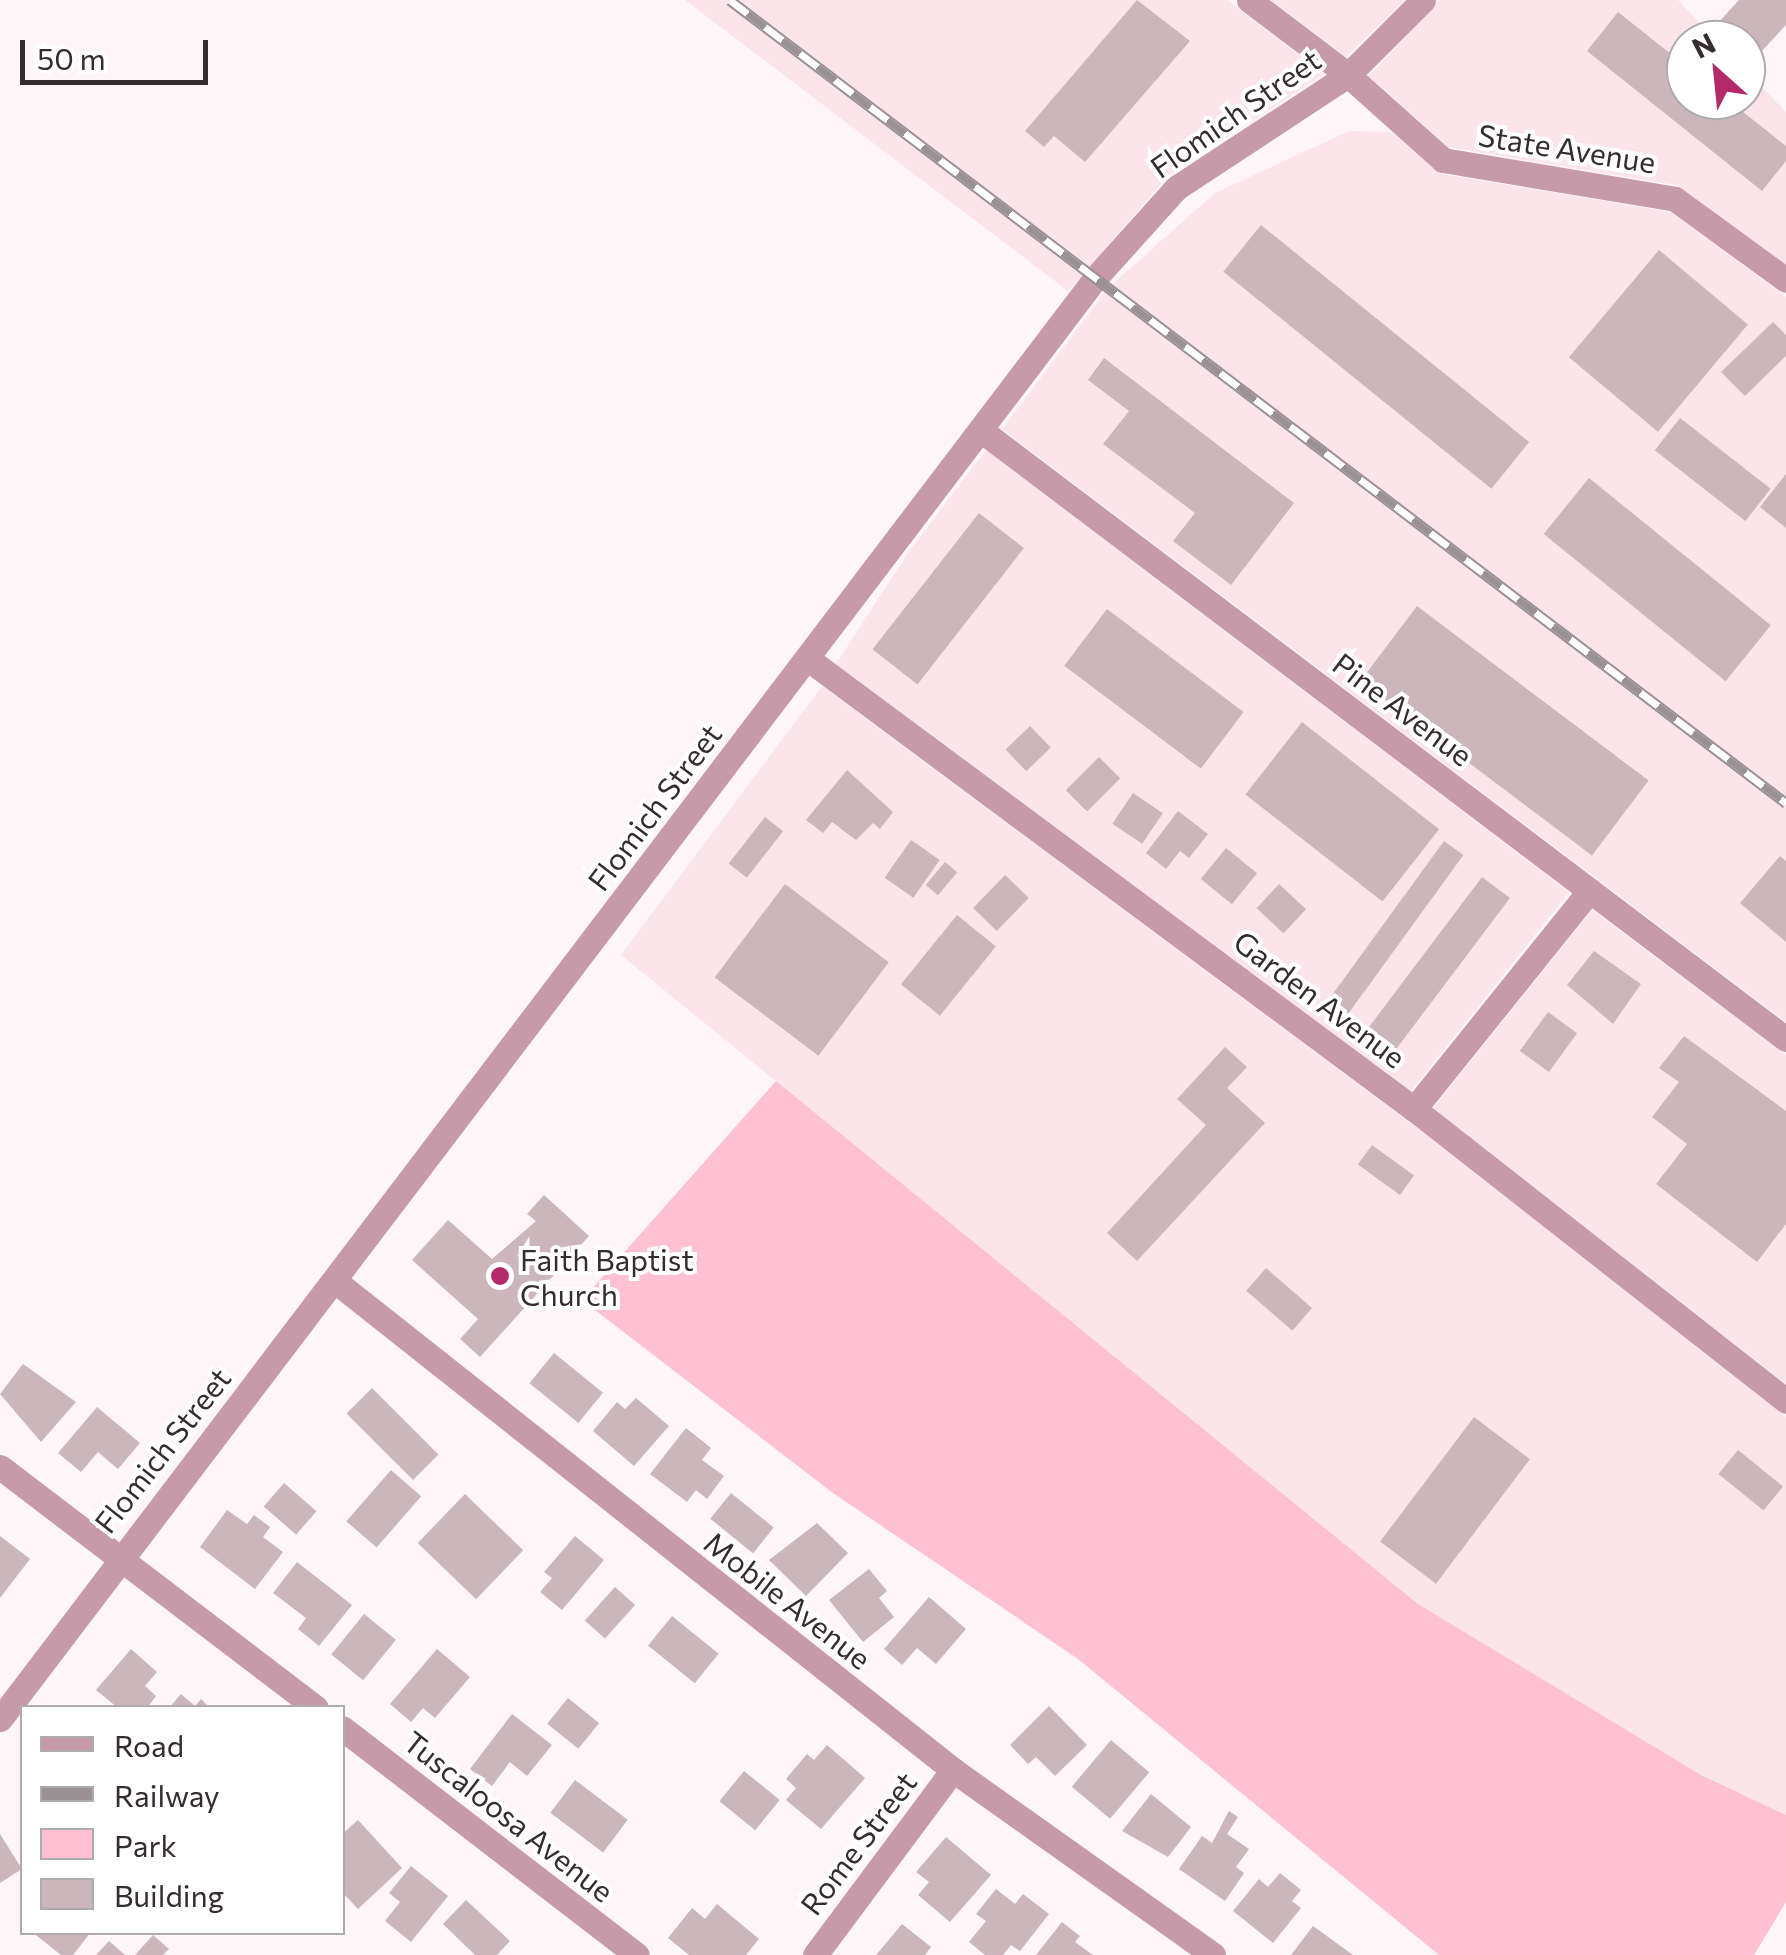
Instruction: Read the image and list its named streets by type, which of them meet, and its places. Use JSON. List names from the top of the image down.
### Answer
{
  "streets": {
    "street": [
      "Flomich Street",
      "State Avenue",
      "Pine Avenue",
      "Garden Avenue",
      "Mobile Avenue",
      "Tuscaloosa Avenue",
      "Rome Street"
    ]
  },
  "crossings": [
    ["Flomich Street", "State Avenue"],
    ["Flomich Street", "Pine Avenue"],
    ["Flomich Street", "Garden Avenue"],
    ["Flomich Street", "Mobile Avenue"],
    ["Mobile Avenue", "Rome Street"]
  ],
  "places": ["Faith Baptist Church"],
  "legend": [
    "Road",
    "Railway",
    "Park",
    "Building"
  ],
  "scale_bar": "50 m",
  "north": "top left"
}
